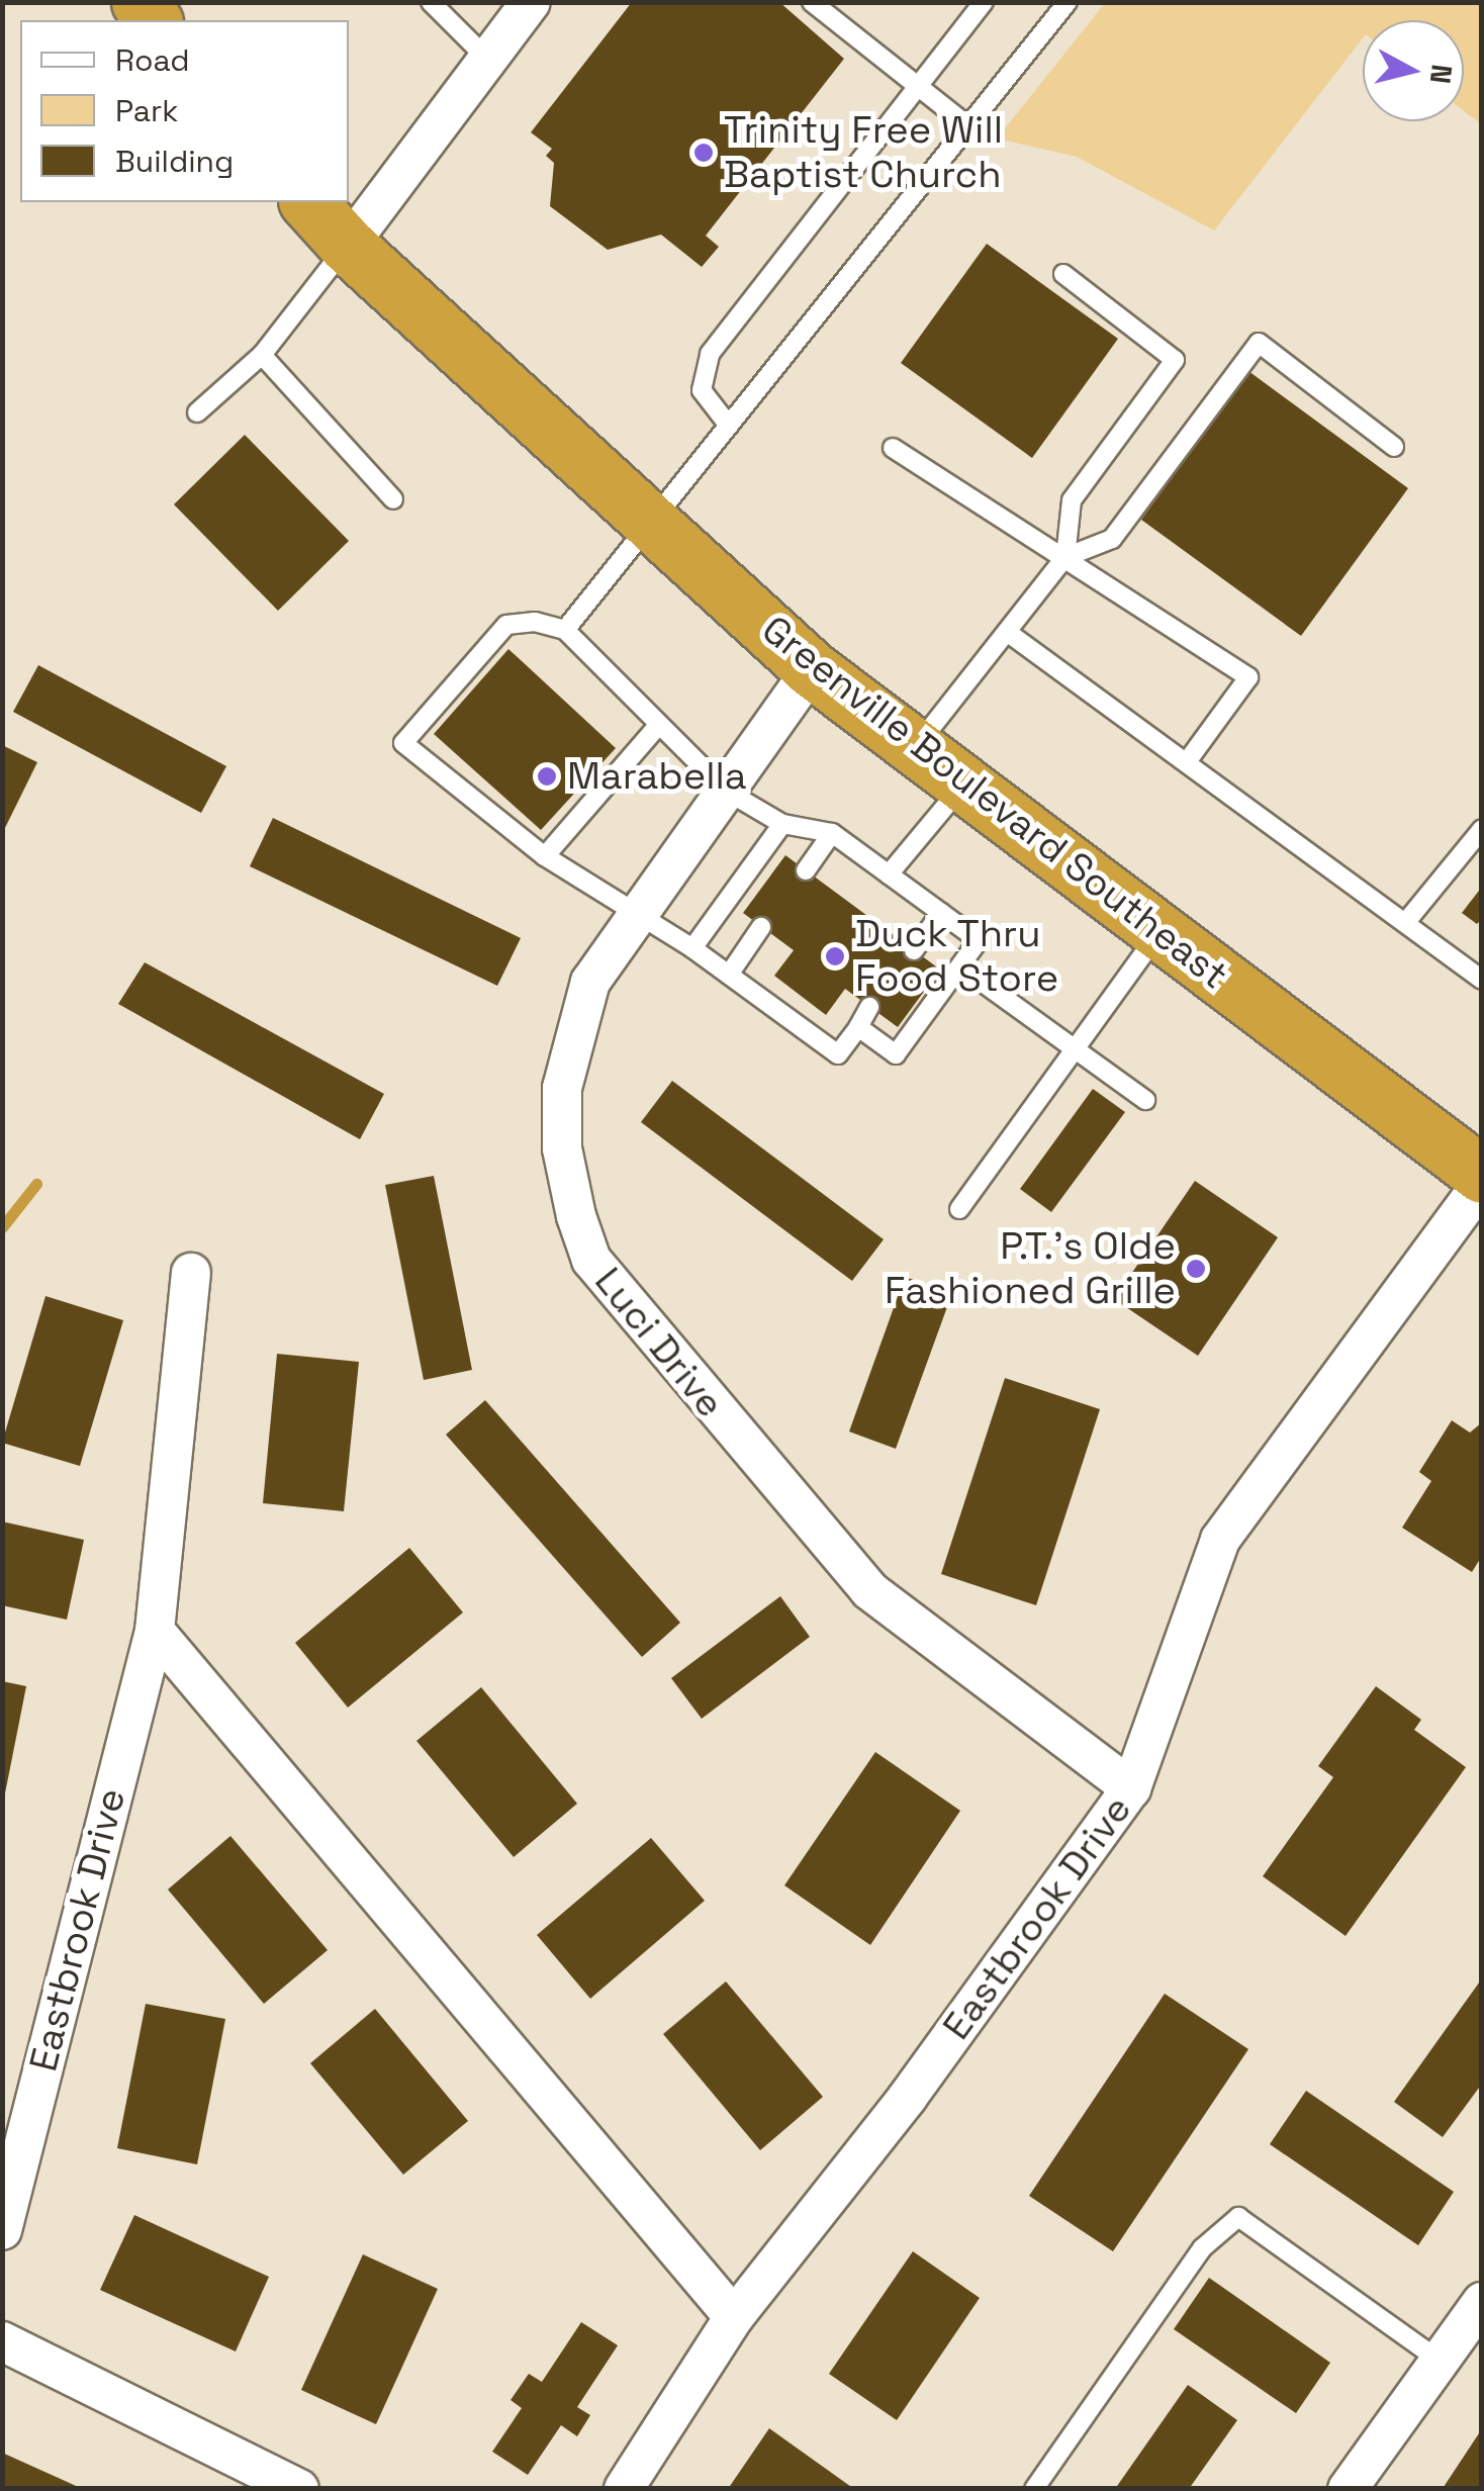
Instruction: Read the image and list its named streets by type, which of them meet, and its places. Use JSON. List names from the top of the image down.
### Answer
{
  "streets": {
    "highway": ["Greenville Boulevard Southeast"],
    "street": ["Luci Drive", "Eastbrook Drive"]
  },
  "crossings": [
    ["Greenville Boulevard Southeast", "Luci Drive"],
    ["Luci Drive", "Eastbrook Drive"]
  ],
  "places": [
    "Trinity Free Will Baptist Church",
    "Marabella",
    "Duck Thru Food Store",
    "P.T.’s Olde Fashioned Grille"
  ],
  "legend": ["Road", "Park", "Building"],
  "north": "right"
}
